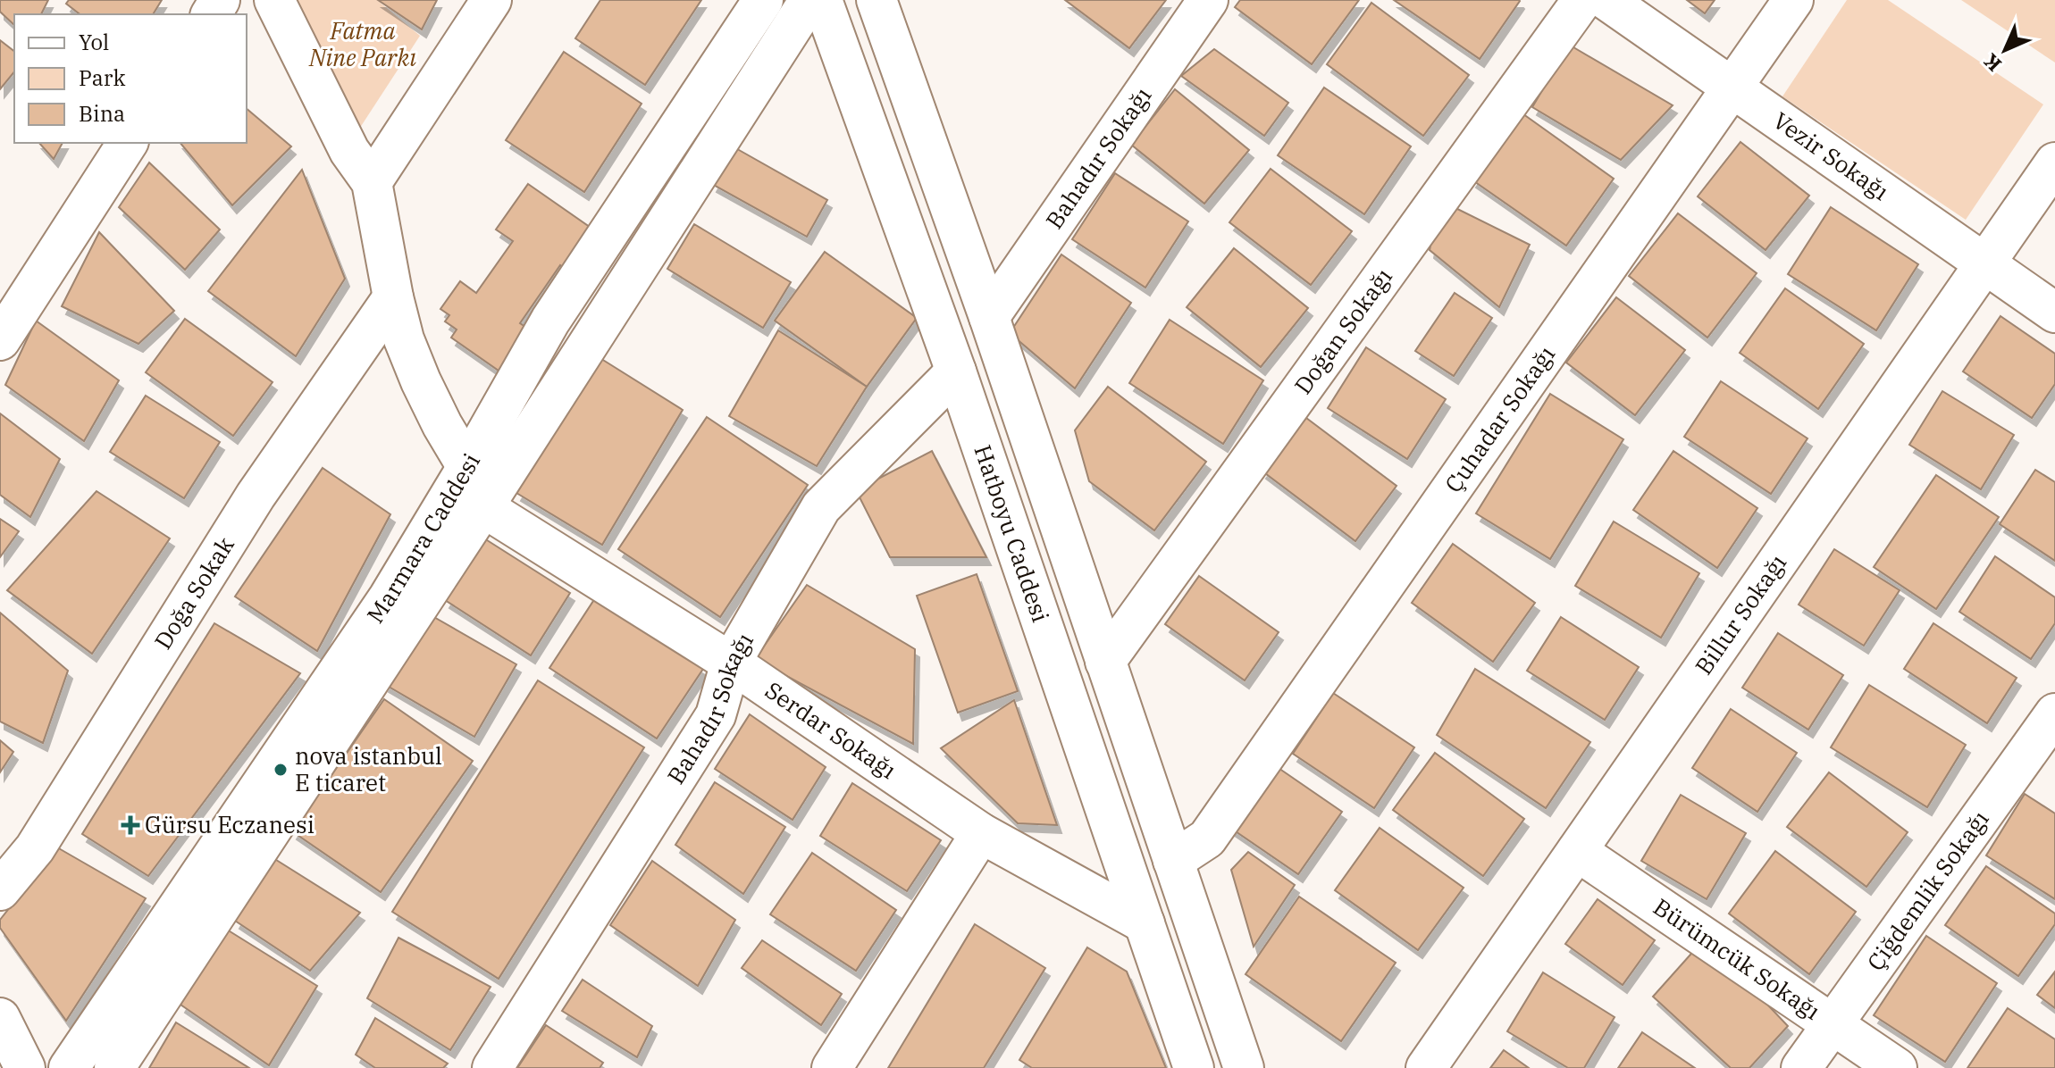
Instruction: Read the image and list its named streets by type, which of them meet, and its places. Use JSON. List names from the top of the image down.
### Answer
{
  "streets": {
    "street": [
      "Vezir Sokağı",
      "Bahadır Sokağı",
      "Doğan Sokağı",
      "Çuhadar Sokağı",
      "Hatboyu Caddesi",
      "Marmara Caddesi",
      "Doğa Sokak",
      "Billur Sokağı",
      "Serdar Sokağı",
      "Çiğdemlik Sokağı",
      "Bürümcük Sokağı"
    ]
  },
  "crossings": [
    ["Vezir Sokağı", "Çuhadar Sokağı"],
    ["Vezir Sokağı", "Billur Sokağı"],
    ["Bahadır Sokağı", "Hatboyu Caddesi"],
    ["Bahadır Sokağı", "Serdar Sokağı"],
    ["Doğan Sokağı", "Hatboyu Caddesi"],
    ["Çuhadar Sokağı", "Hatboyu Caddesi"],
    ["Hatboyu Caddesi", "Serdar Sokağı"],
    ["Marmara Caddesi", "Serdar Sokağı"],
    ["Billur Sokağı", "Bürümcük Sokağı"],
    ["Çiğdemlik Sokağı", "Bürümcük Sokağı"]
  ],
  "parks": ["Fatma Nine Parkı"],
  "places": {
    "other": ["nova istanbul E ticaret"],
    "health": ["Gürsu Eczanesi"]
  },
  "legend": ["Yol", "Park", "Bina"],
  "north": "bottom left"
}
